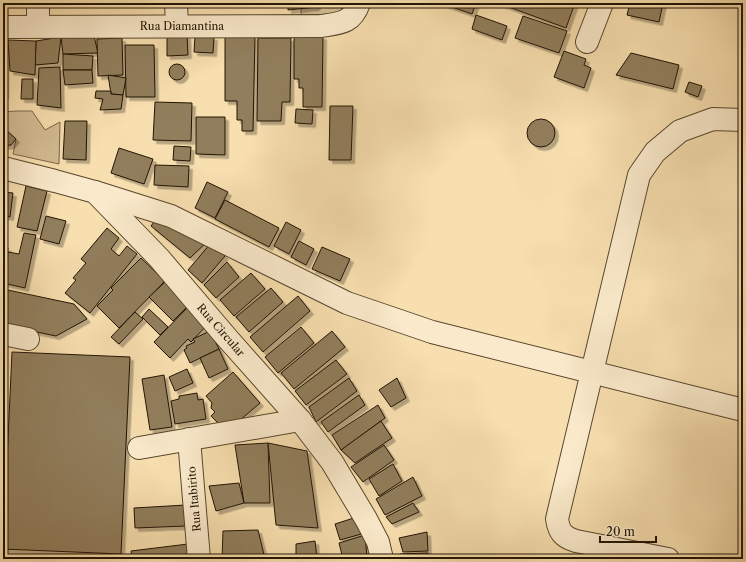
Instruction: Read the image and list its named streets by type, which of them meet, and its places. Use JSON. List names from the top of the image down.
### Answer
{
  "streets": {
    "street": ["Rua Diamantina", "Rua Circular", "Rua Itabirito"]
  },
  "scale_bar": "20 m"
}
